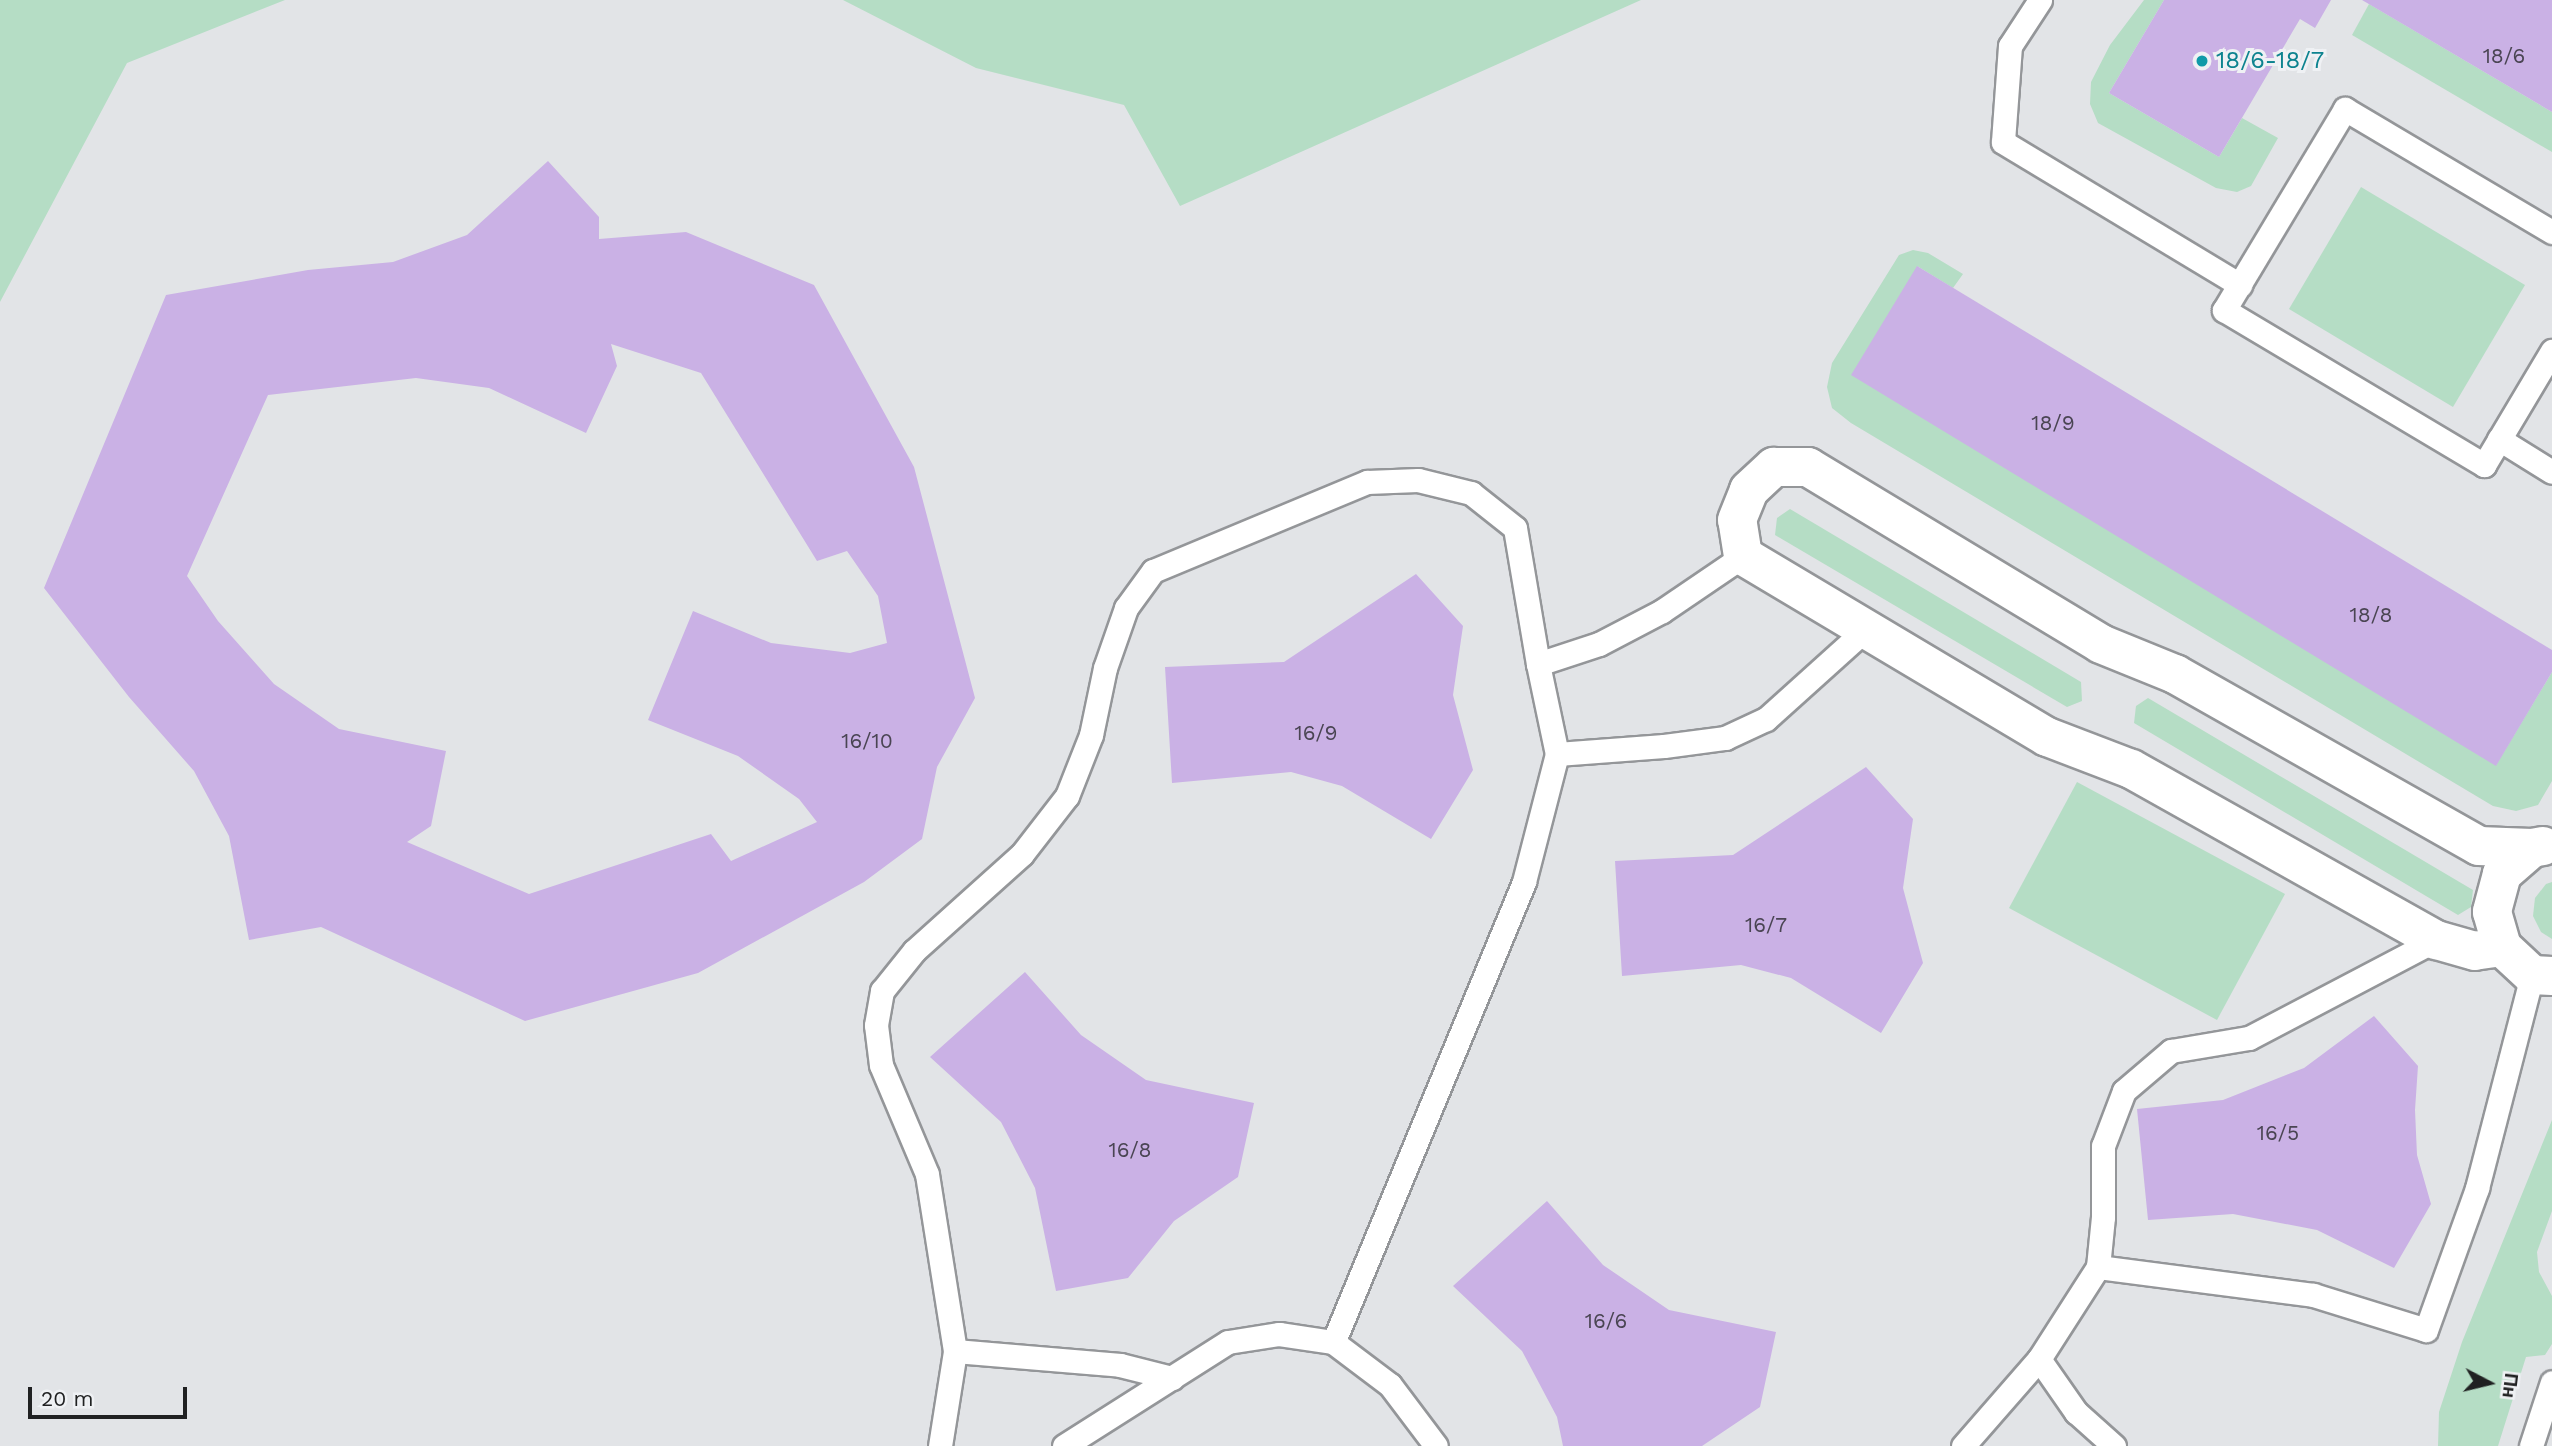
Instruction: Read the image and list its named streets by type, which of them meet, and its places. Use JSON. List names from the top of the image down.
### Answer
{
  "places": ["18/6-18/7"],
  "house_numbers": [
    "18/6",
    "18/9",
    "18/8",
    "16/9",
    "16/10",
    "16/7",
    "16/5",
    "16/8",
    "16/6"
  ],
  "scale_bar": "20 m",
  "north": "right"
}
